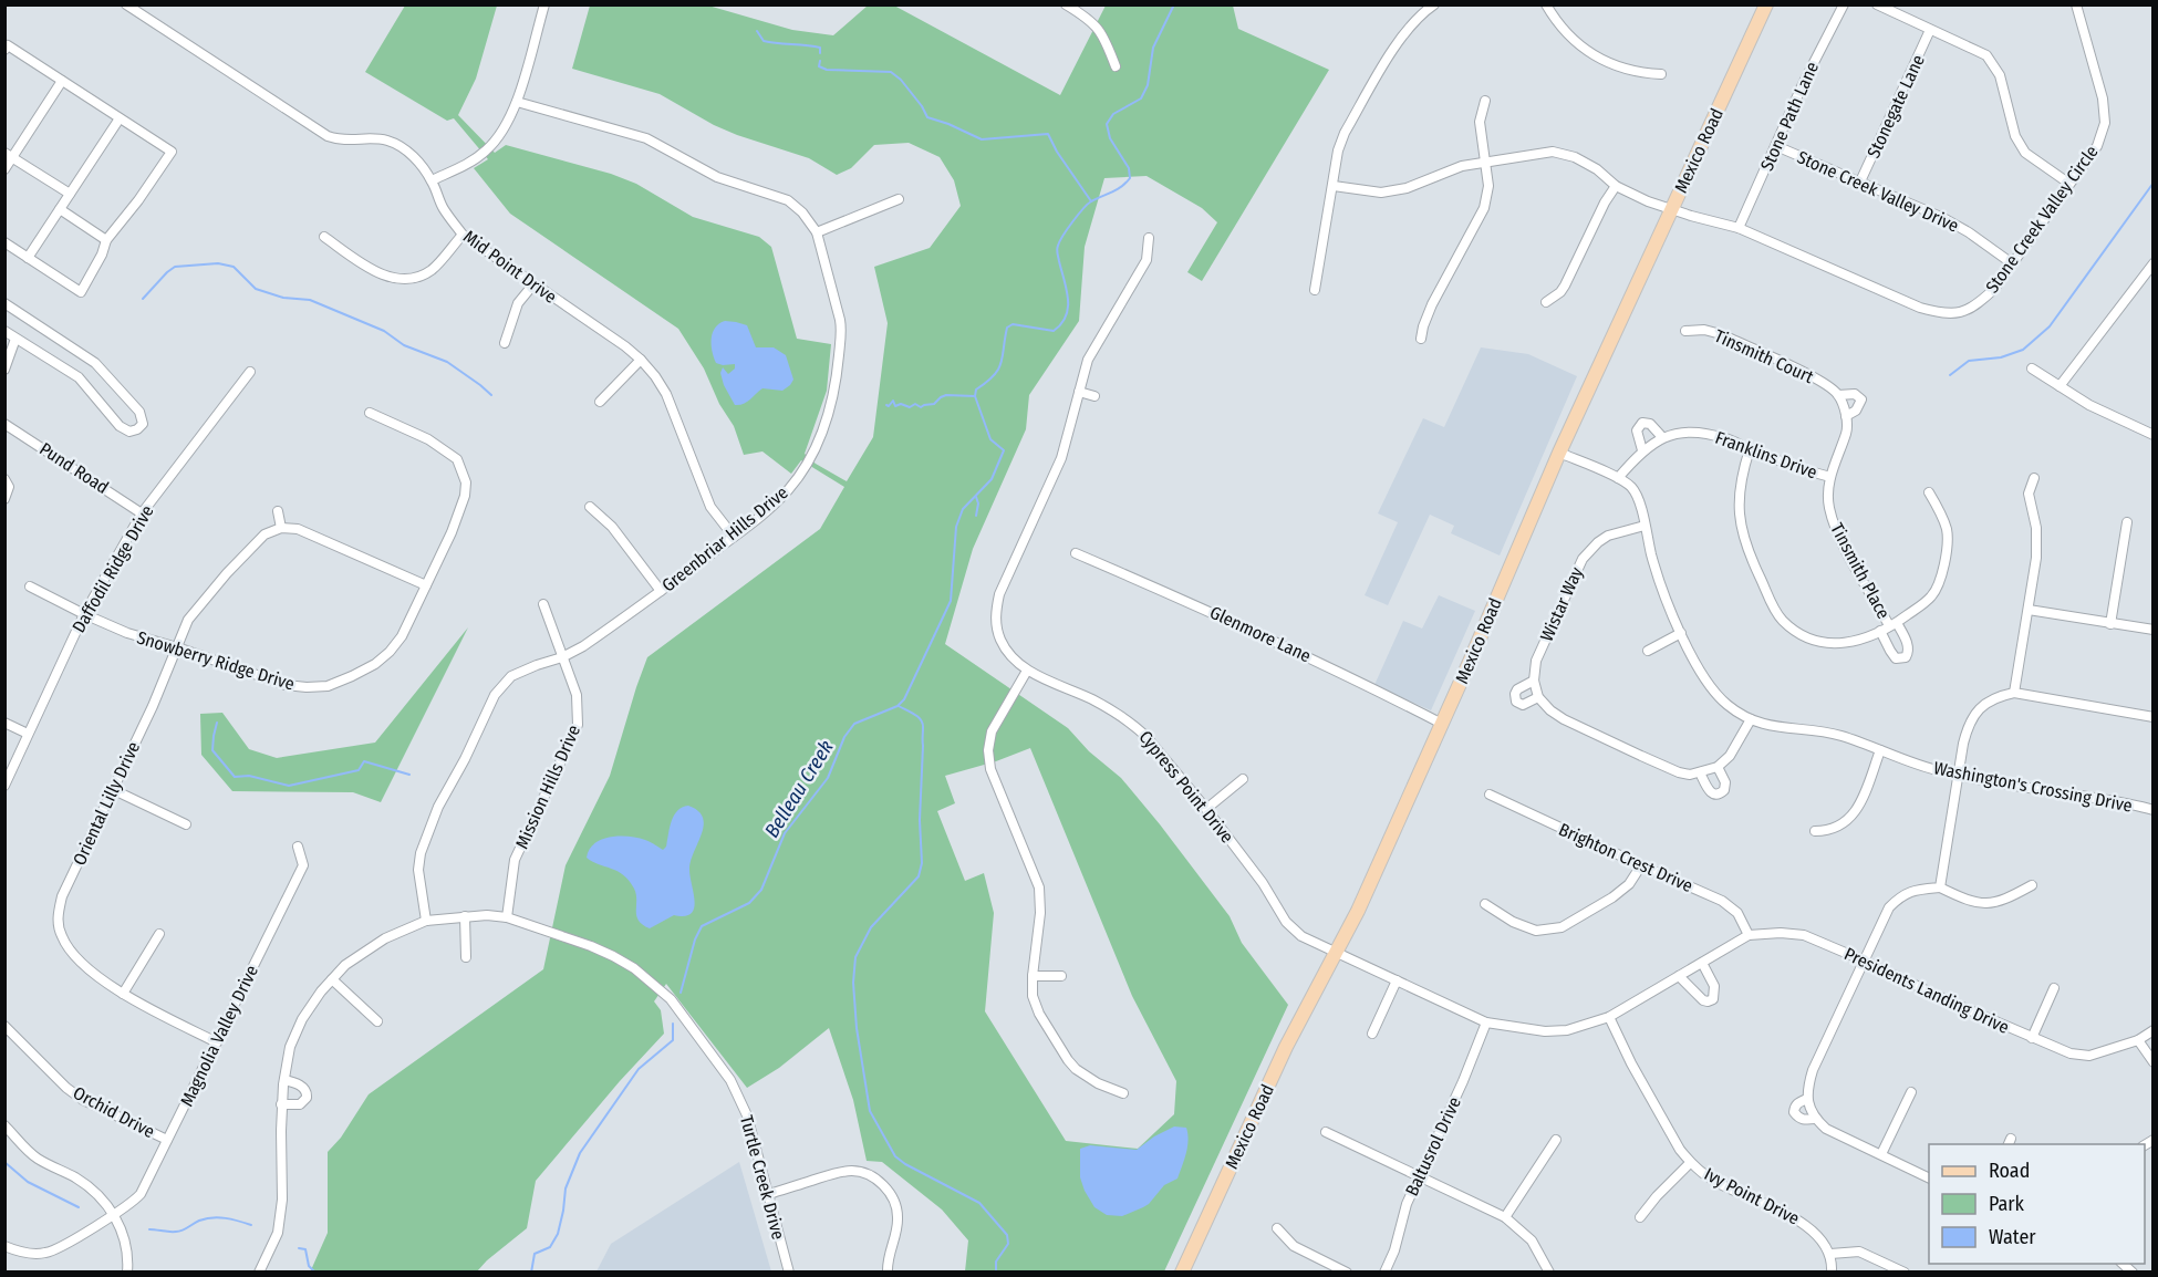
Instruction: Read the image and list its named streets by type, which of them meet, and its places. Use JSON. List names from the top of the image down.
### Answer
{
  "streets": {
    "main road": ["Mexico Road"],
    "street": [
      "Stonegate Lane",
      "Stone Path Lane",
      "Stone Creek Valley Drive",
      "Stone Creek Valley Circle",
      "Mid Point Drive",
      "Tinsmith Court",
      "Franklins Drive",
      "Pund Road",
      "Greenbriar Hills Drive",
      "Daffodil Ridge Drive",
      "Tinsmith Place",
      "Wistar Way",
      "Glenmore Lane",
      "Snowberry Ridge Drive",
      "Mission Hills Drive",
      "Cypress Point Drive",
      "Washington's Crossing Drive",
      "Oriental Lilly Drive",
      "Brighton Crest Drive",
      "Presidents Landing Drive",
      "Magnolia Valley Drive",
      "Orchid Drive",
      "Baltusrol Drive",
      "Turtle Creek Drive",
      "Ivy Point Drive"
    ]
  },
  "crossings": [
    ["Stonegate Lane", "Stone Creek Valley Drive"],
    ["Stone Path Lane", "Stone Creek Valley Drive"],
    ["Stone Path Lane", "Stone Creek Valley Circle"],
    ["Mexico Road", "Stone Creek Valley Circle"],
    ["Mexico Road", "Glenmore Lane"],
    ["Mexico Road", "Cypress Point Drive"],
    ["Mexico Road", "Washington's Crossing Drive"],
    ["Mexico Road", "Presidents Landing Drive"],
    ["Stone Creek Valley Drive", "Stone Creek Valley Circle"],
    ["Mid Point Drive", "Greenbriar Hills Drive"],
    ["Tinsmith Court", "Franklins Drive"],
    ["Tinsmith Court", "Tinsmith Place"],
    ["Franklins Drive", "Tinsmith Place"],
    ["Franklins Drive", "Washington's Crossing Drive"],
    ["Pund Road", "Daffodil Ridge Drive"],
    ["Greenbriar Hills Drive", "Mission Hills Drive"],
    ["Greenbriar Hills Drive", "Turtle Creek Drive"],
    ["Daffodil Ridge Drive", "Snowberry Ridge Drive"],
    ["Wistar Way", "Washington's Crossing Drive"],
    ["Snowberry Ridge Drive", "Oriental Lilly Drive"],
    ["Mission Hills Drive", "Turtle Creek Drive"],
    ["Cypress Point Drive", "Presidents Landing Drive"],
    ["Oriental Lilly Drive", "Magnolia Valley Drive"],
    ["Brighton Crest Drive", "Presidents Landing Drive"],
    ["Presidents Landing Drive", "Baltusrol Drive"],
    ["Presidents Landing Drive", "Ivy Point Drive"],
    ["Magnolia Valley Drive", "Orchid Drive"]
  ],
  "water": ["Belleau Creek"],
  "legend": ["Road", "Park", "Water"]
}
